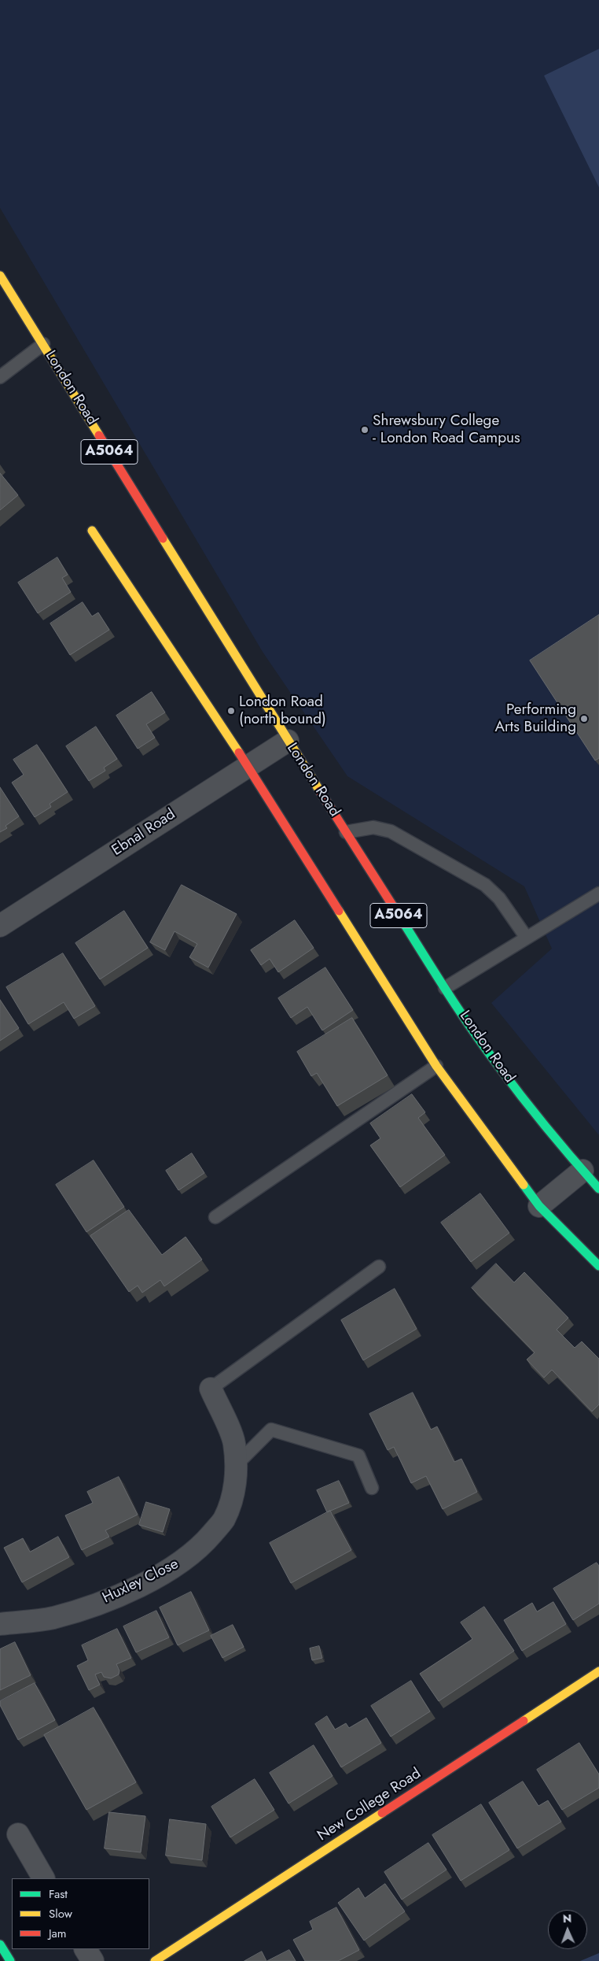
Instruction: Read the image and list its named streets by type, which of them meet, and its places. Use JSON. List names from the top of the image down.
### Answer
{
  "streets": {
    "street": [
      "London Road",
      "A5064",
      "Ebnal Road",
      "Huxley Close",
      "New College Road"
    ]
  },
  "crossings": [
    ["London Road", "Ebnal Road"]
  ],
  "places": ["Shrewsbury College - London Road Campus", "London Road (north bound)", "Performing Arts Building"],
  "legend": ["Fast", "Slow", "Jam"],
  "north": "top"
}
